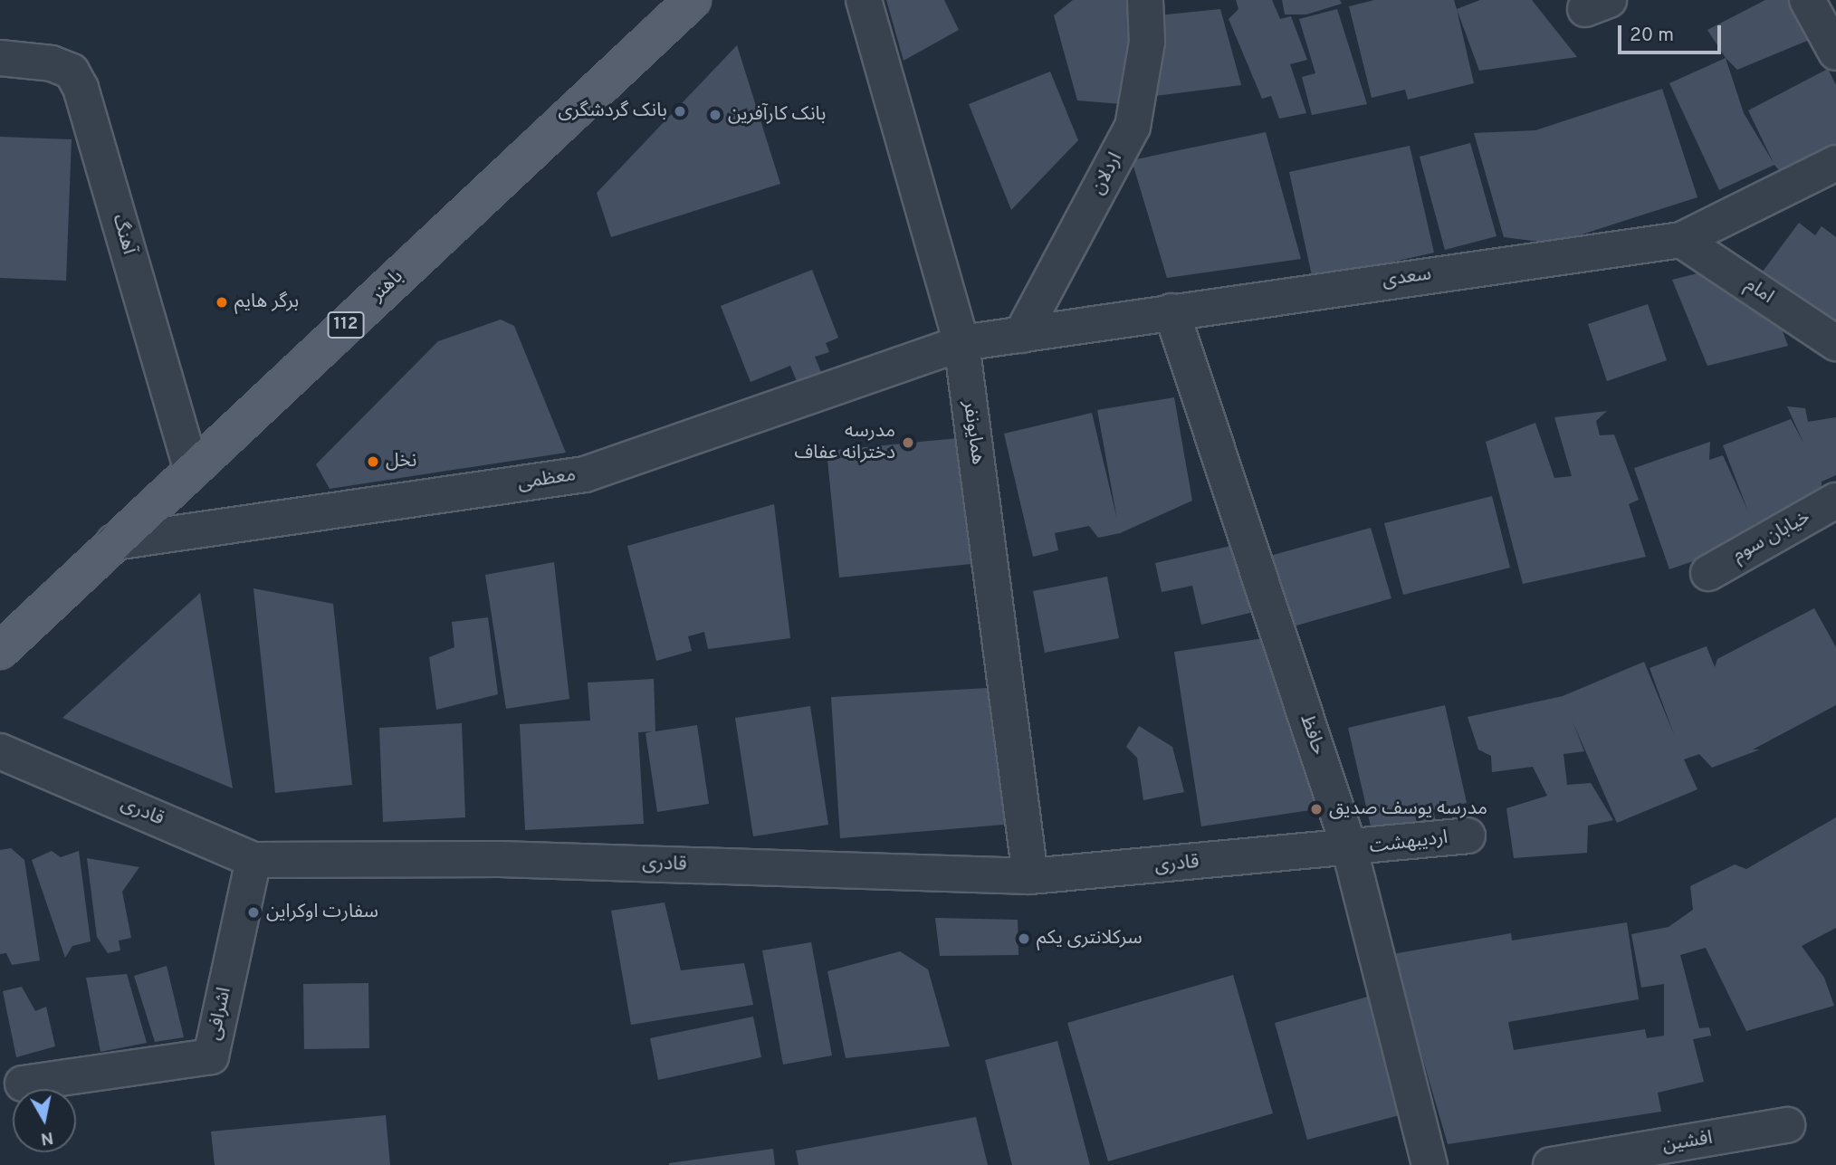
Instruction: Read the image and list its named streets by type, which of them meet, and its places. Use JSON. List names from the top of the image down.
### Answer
{
  "streets": {
    "main road": ["باهنر", "112"],
    "street": [
      "اردلان",
      "آهنگ",
      "سعدی",
      "امام",
      "همایونفر",
      "معظمی",
      "خیابان سوم",
      "حافظ",
      "قادری",
      "اردیبهشت",
      "اشرافی",
      "افشین"
    ]
  },
  "crossings": [
    ["اردلان", "سعدی"],
    ["آهنگ", "باهنر"],
    ["سعدی", "امام"],
    ["سعدی", "همایونفر"],
    ["سعدی", "معظمی"],
    ["سعدی", "حافظ"],
    ["باهنر", "معظمی"],
    ["همایونفر", "معظمی"],
    ["همایونفر", "قادری"],
    ["حافظ", "قادری"],
    ["حافظ", "اردیبهشت"],
    ["قادری", "اردیبهشت"],
    ["قادری", "اشرافی"]
  ],
  "places": [
    "بانک گردشگری",
    "بانک کارآفرین",
    "برگر هایم",
    "مدرسه دخترانه عفاف",
    "نخل",
    "مدرسه یوسف صدیق",
    "سفارت اوکراین",
    "سرکلانتری یکم"
  ],
  "scale_bar": "20 m",
  "north": "bottom"
}
